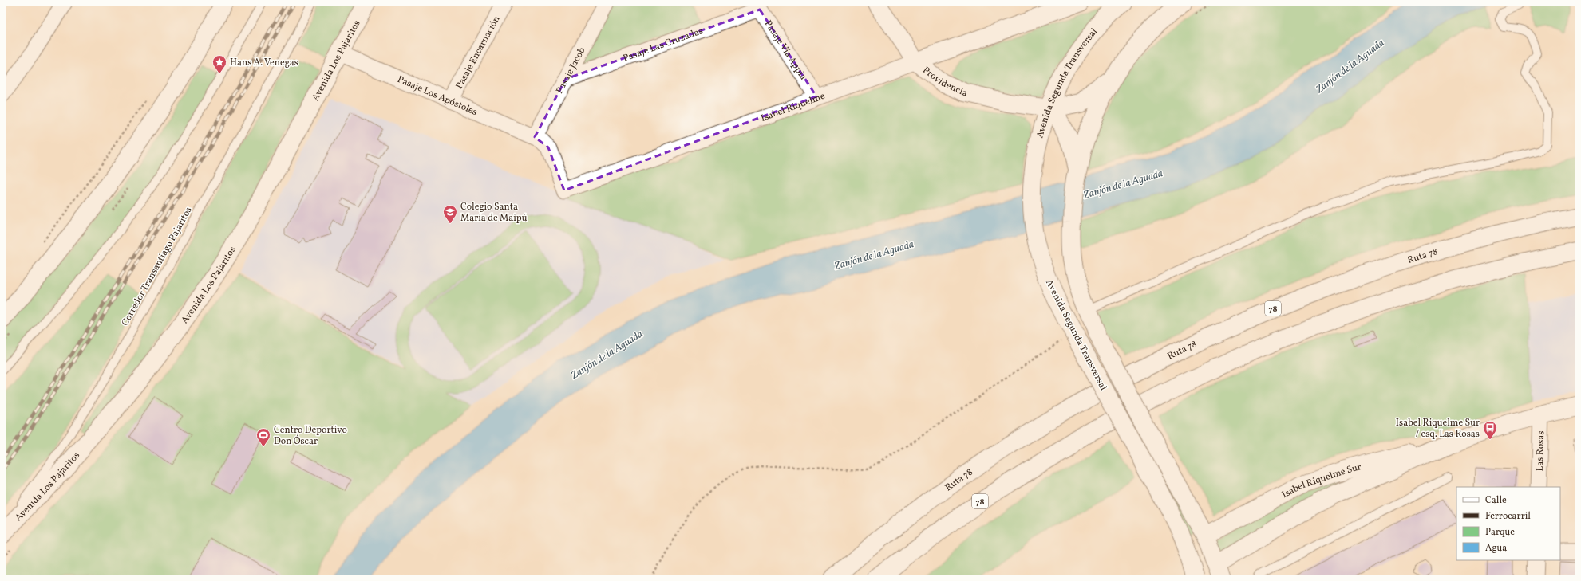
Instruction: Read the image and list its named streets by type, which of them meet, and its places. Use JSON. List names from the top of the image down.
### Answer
{
  "streets": {
    "main road": [
      "Avenida Los Pajaritos",
      "Providencia",
      "Avenida Segunda Transversal",
      "Isabel Riquelme",
      "Ruta 78",
      "78",
      "Isabel Riquelme Sur"
    ],
    "street": [
      "Pasaje Las Cruzadas",
      "Pasaje Vía Appia",
      "Pasaje Encarnación",
      "Pasaje Jacob",
      "Pasaje Los Apóstoles",
      "Las Rosas"
    ],
    "lane": ["Corredor Transantiago Pajaritos"]
  },
  "crossings": [
    ["Pasaje Las Cruzadas", "Pasaje Vía Appia"],
    ["Pasaje Las Cruzadas", "Pasaje Jacob"],
    ["Pasaje Vía Appia", "Isabel Riquelme"],
    ["Pasaje Encarnación", "Pasaje Los Apóstoles"],
    ["Avenida Los Pajaritos", "Pasaje Los Apóstoles"],
    ["Pasaje Jacob", "Pasaje Los Apóstoles"],
    ["Pasaje Jacob", "Isabel Riquelme"],
    ["Providencia", "Avenida Segunda Transversal"],
    ["Providencia", "Isabel Riquelme"],
    ["Avenida Segunda Transversal", "Isabel Riquelme Sur"],
    ["Pasaje Los Apóstoles", "Isabel Riquelme"],
    ["Las Rosas", "Isabel Riquelme Sur"]
  ],
  "water": ["Zanjón de la Aguada"],
  "places": {
    "place": ["Hans A. Venegas"],
    "school or university": ["Colegio Santa María de Maipú"],
    "bus stop": ["Isabel Riquelme Sur / esq. Las Rosas"],
    "sports": ["Centro Deportivo Don Óscar"]
  },
  "legend": [
    "Calle",
    "Ferrocarril",
    "Parque",
    "Agua"
  ]
}
